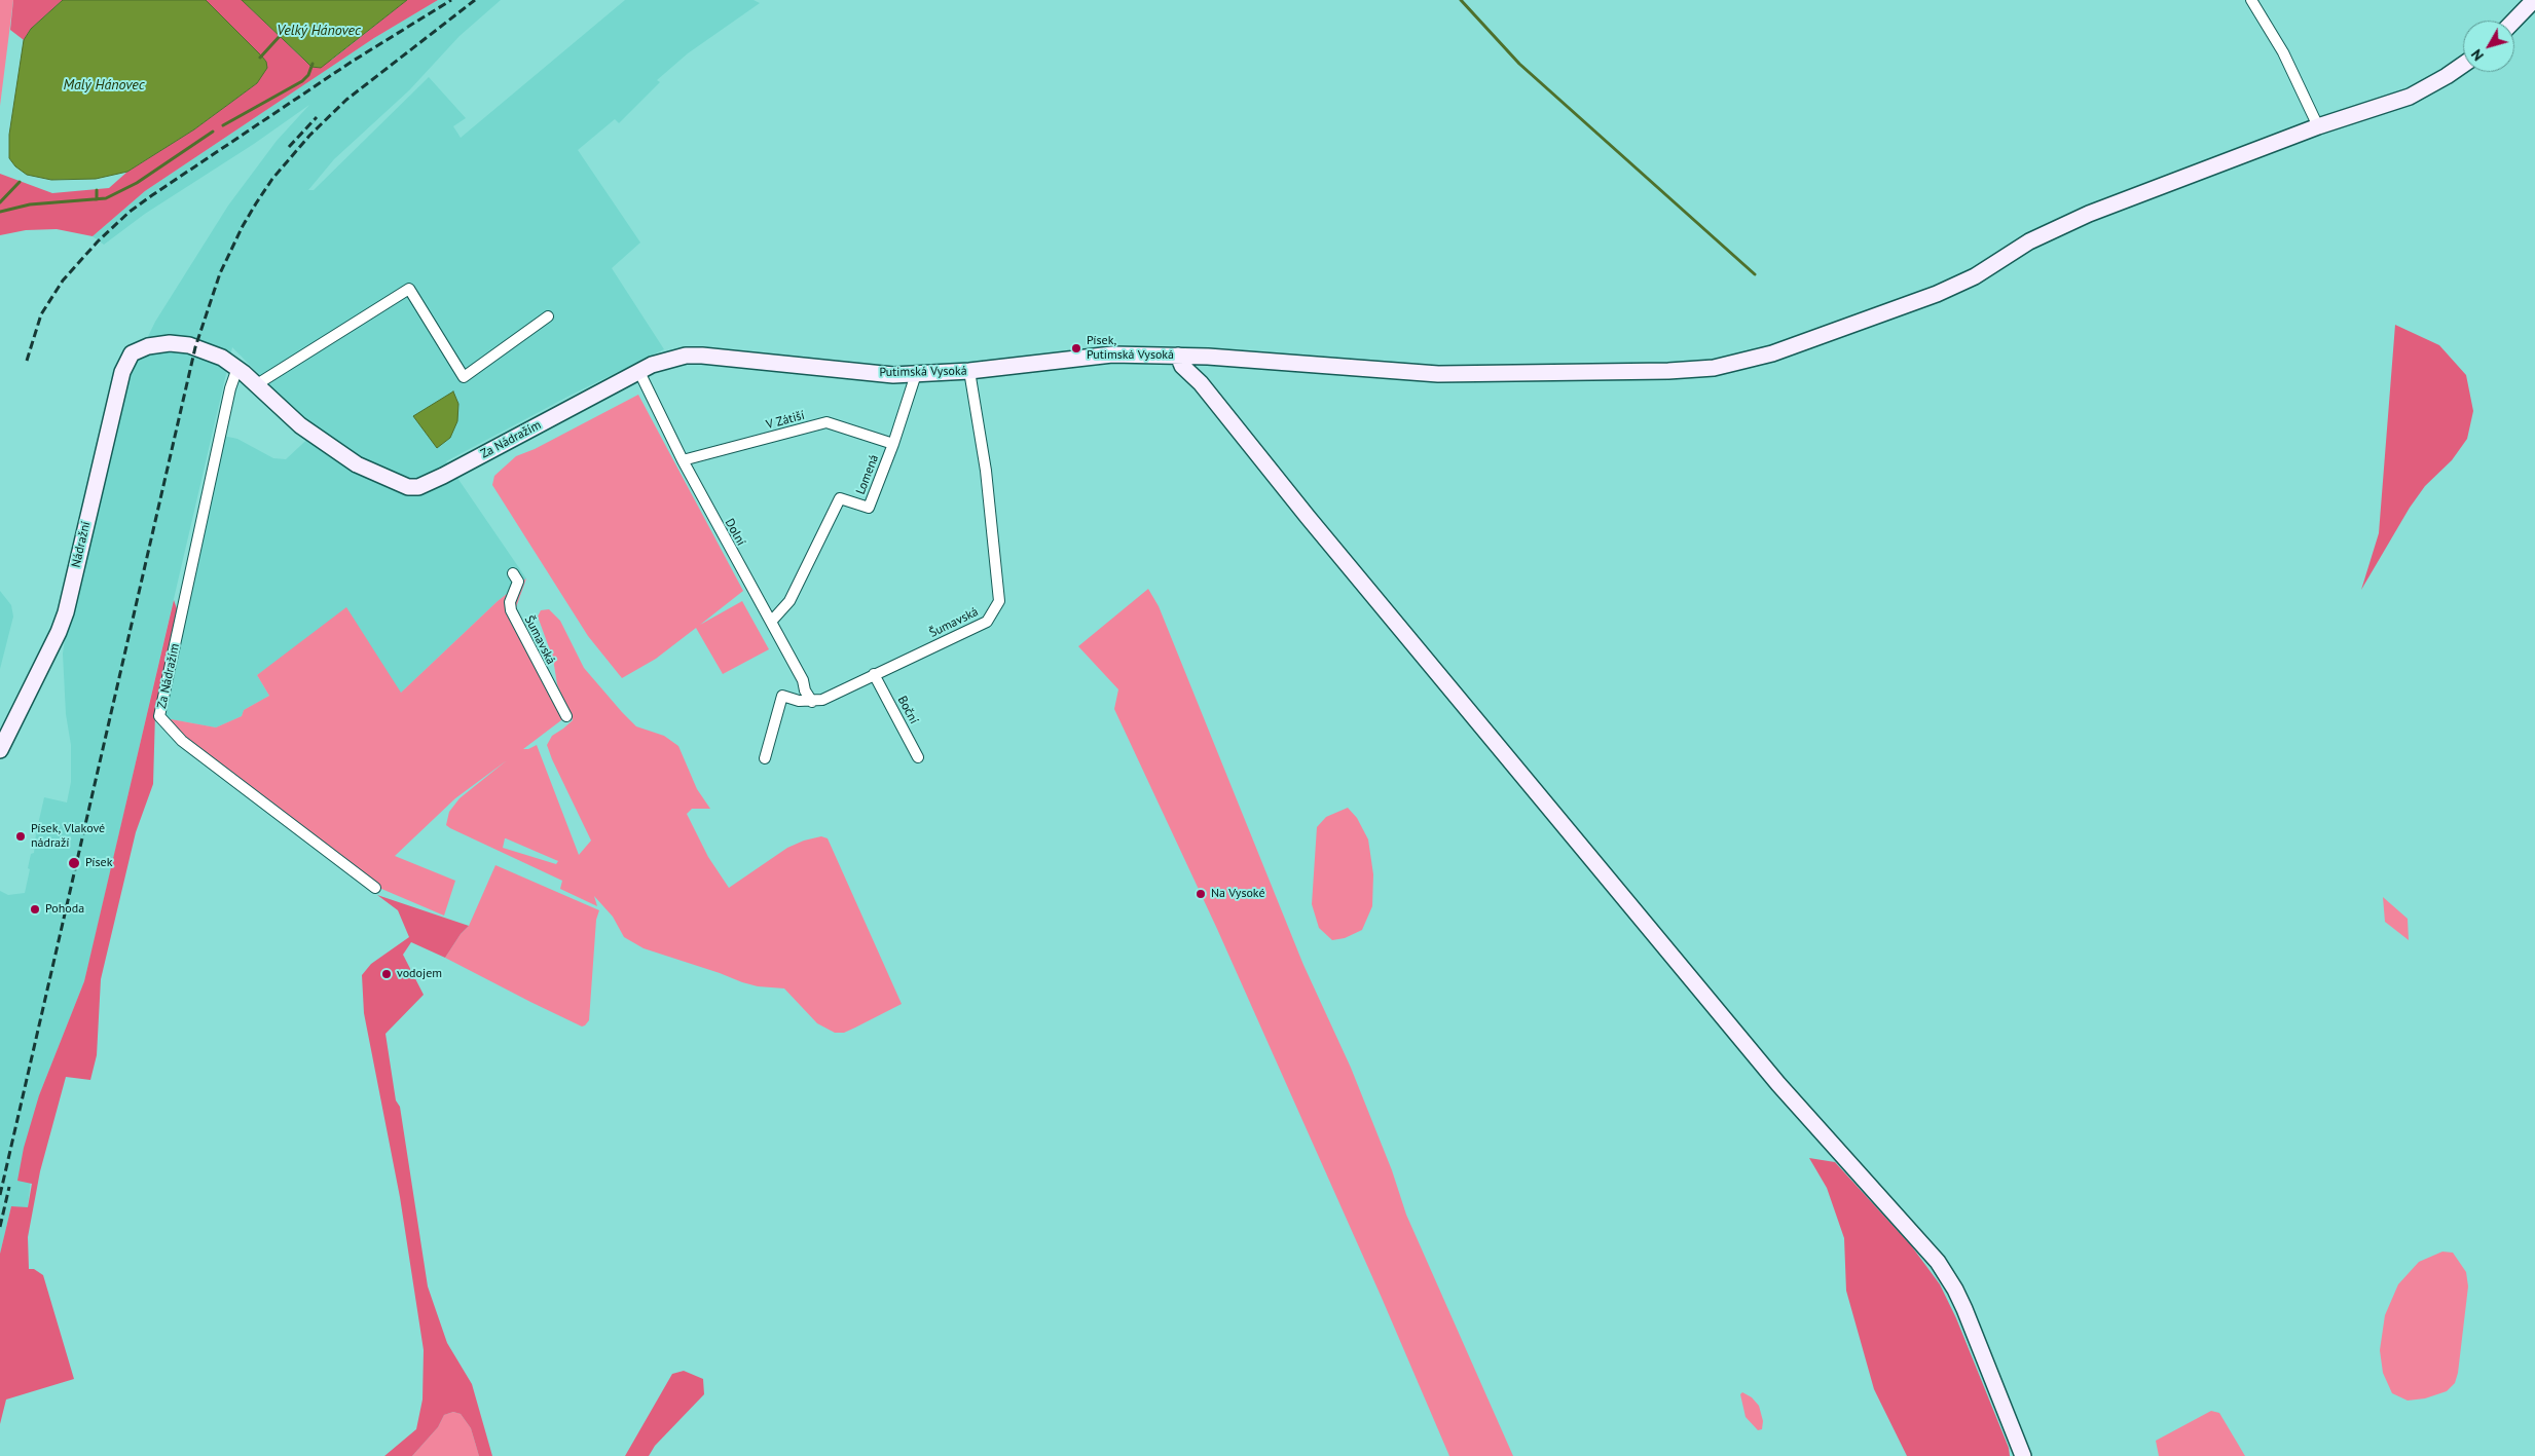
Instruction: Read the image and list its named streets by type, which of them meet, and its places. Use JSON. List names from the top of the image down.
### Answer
{
  "streets": {
    "main road": ["Putimská Vysoká", "Za Nádražím", "Nádražní"],
    "street": [
      "V Zátiší",
      "Lomená",
      "Dolní",
      "Šumavská",
      "Boční"
    ]
  },
  "crossings": [
    ["Putimská Vysoká", "Za Nádražím"],
    ["Putimská Vysoká", "Lomená"],
    ["Putimská Vysoká", "Dolní"],
    ["Putimská Vysoká", "Šumavská"],
    ["V Zátiší", "Lomená"],
    ["V Zátiší", "Dolní"],
    ["Za Nádražím", "Dolní"],
    ["Za Nádražím", "Nádražní"],
    ["Lomená", "Dolní"],
    ["Dolní", "Šumavská"],
    ["Šumavská", "Boční"]
  ],
  "water": ["Velký Hánovec", "Malý Hánovec"],
  "places": [
    "Písek, Putimská Vysoká",
    "Písek, Vlakové nádraží",
    "Písek",
    "Na Vysoké",
    "Pohoda",
    "vodojem"
  ],
  "north": "bottom left"
}
